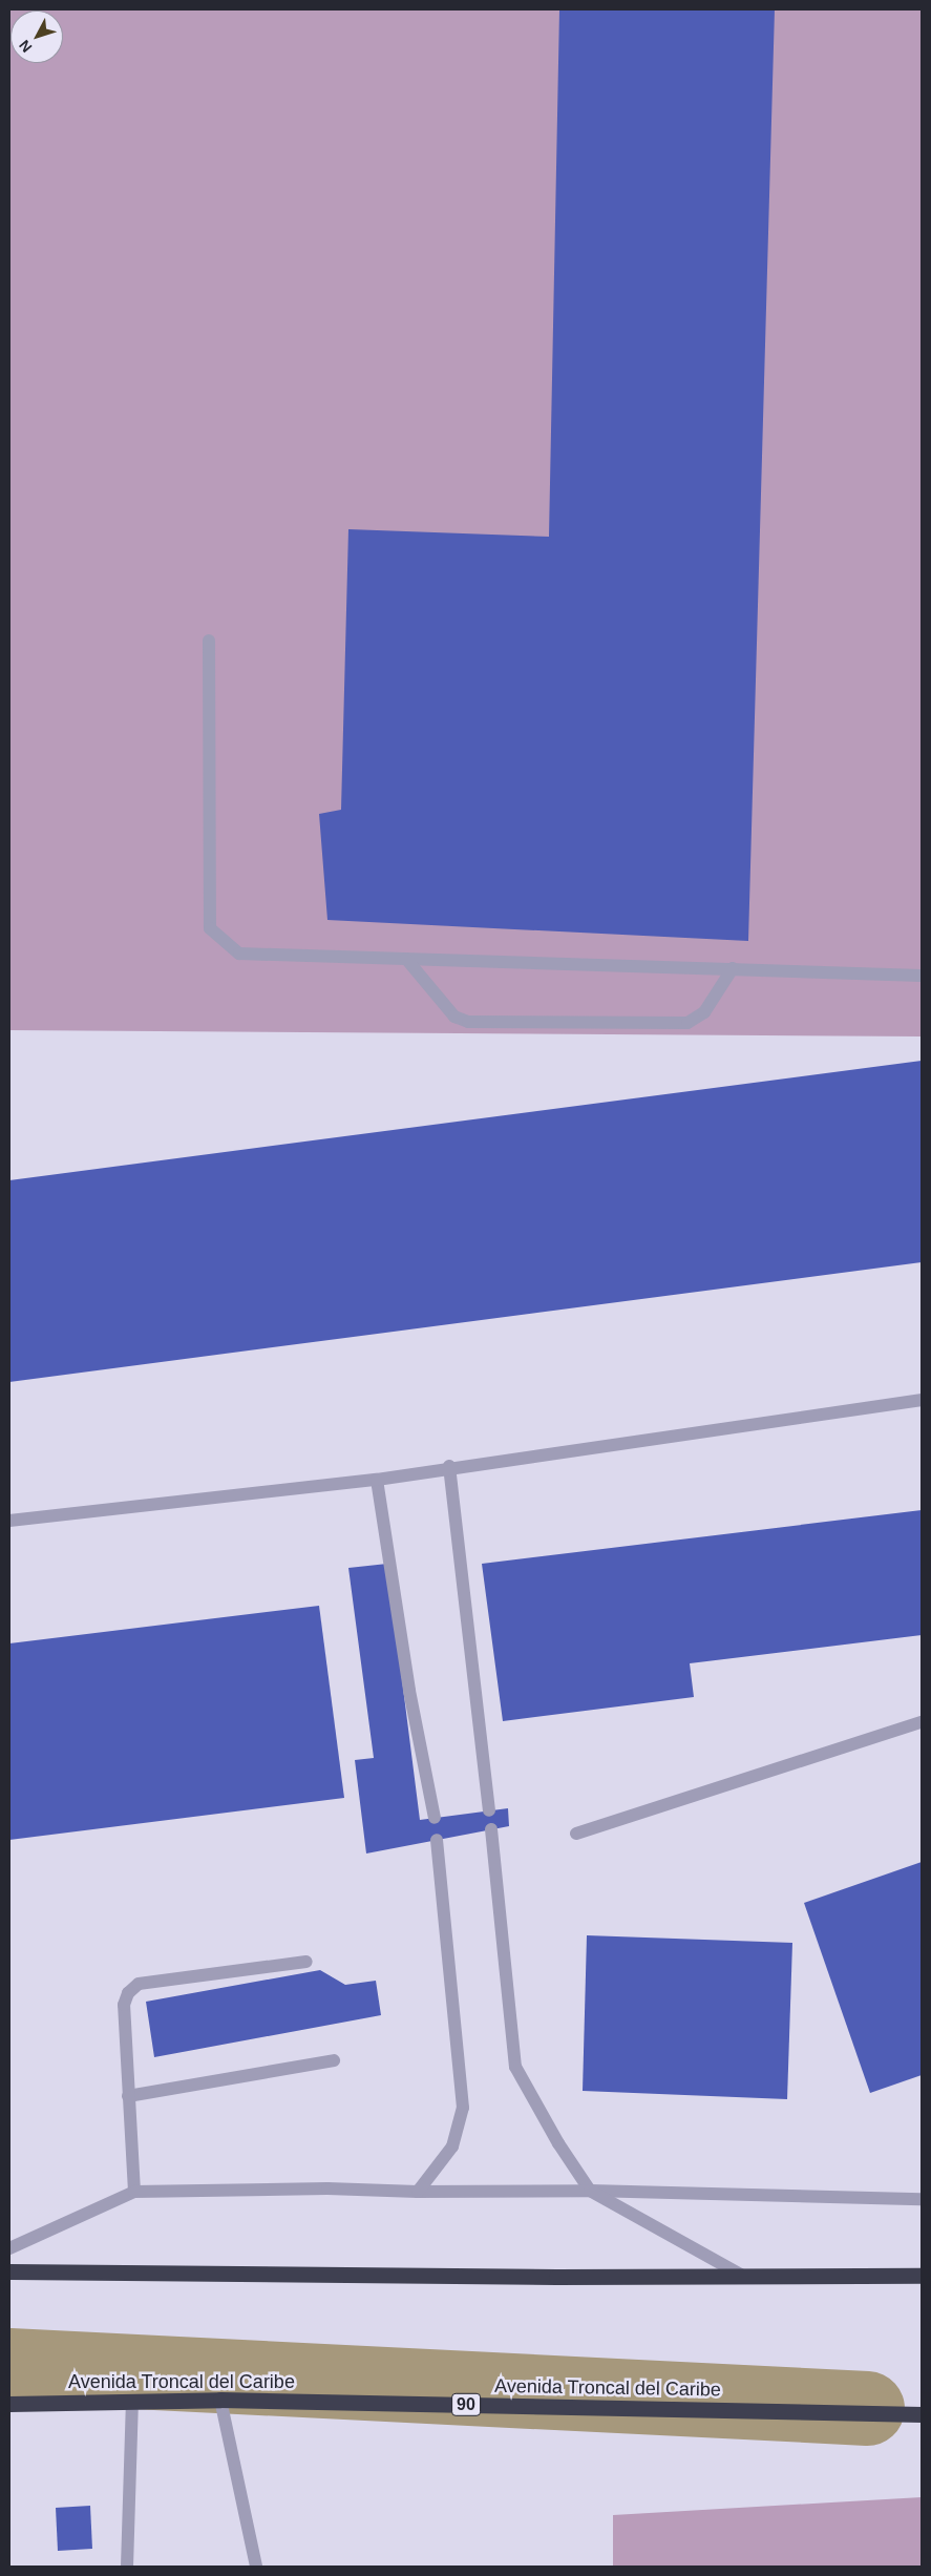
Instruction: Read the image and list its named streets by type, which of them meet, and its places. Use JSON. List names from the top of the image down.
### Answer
{
  "streets": {
    "highway": ["Avenida Troncal del Caribe", "90"]
  },
  "north": "bottom left"
}
